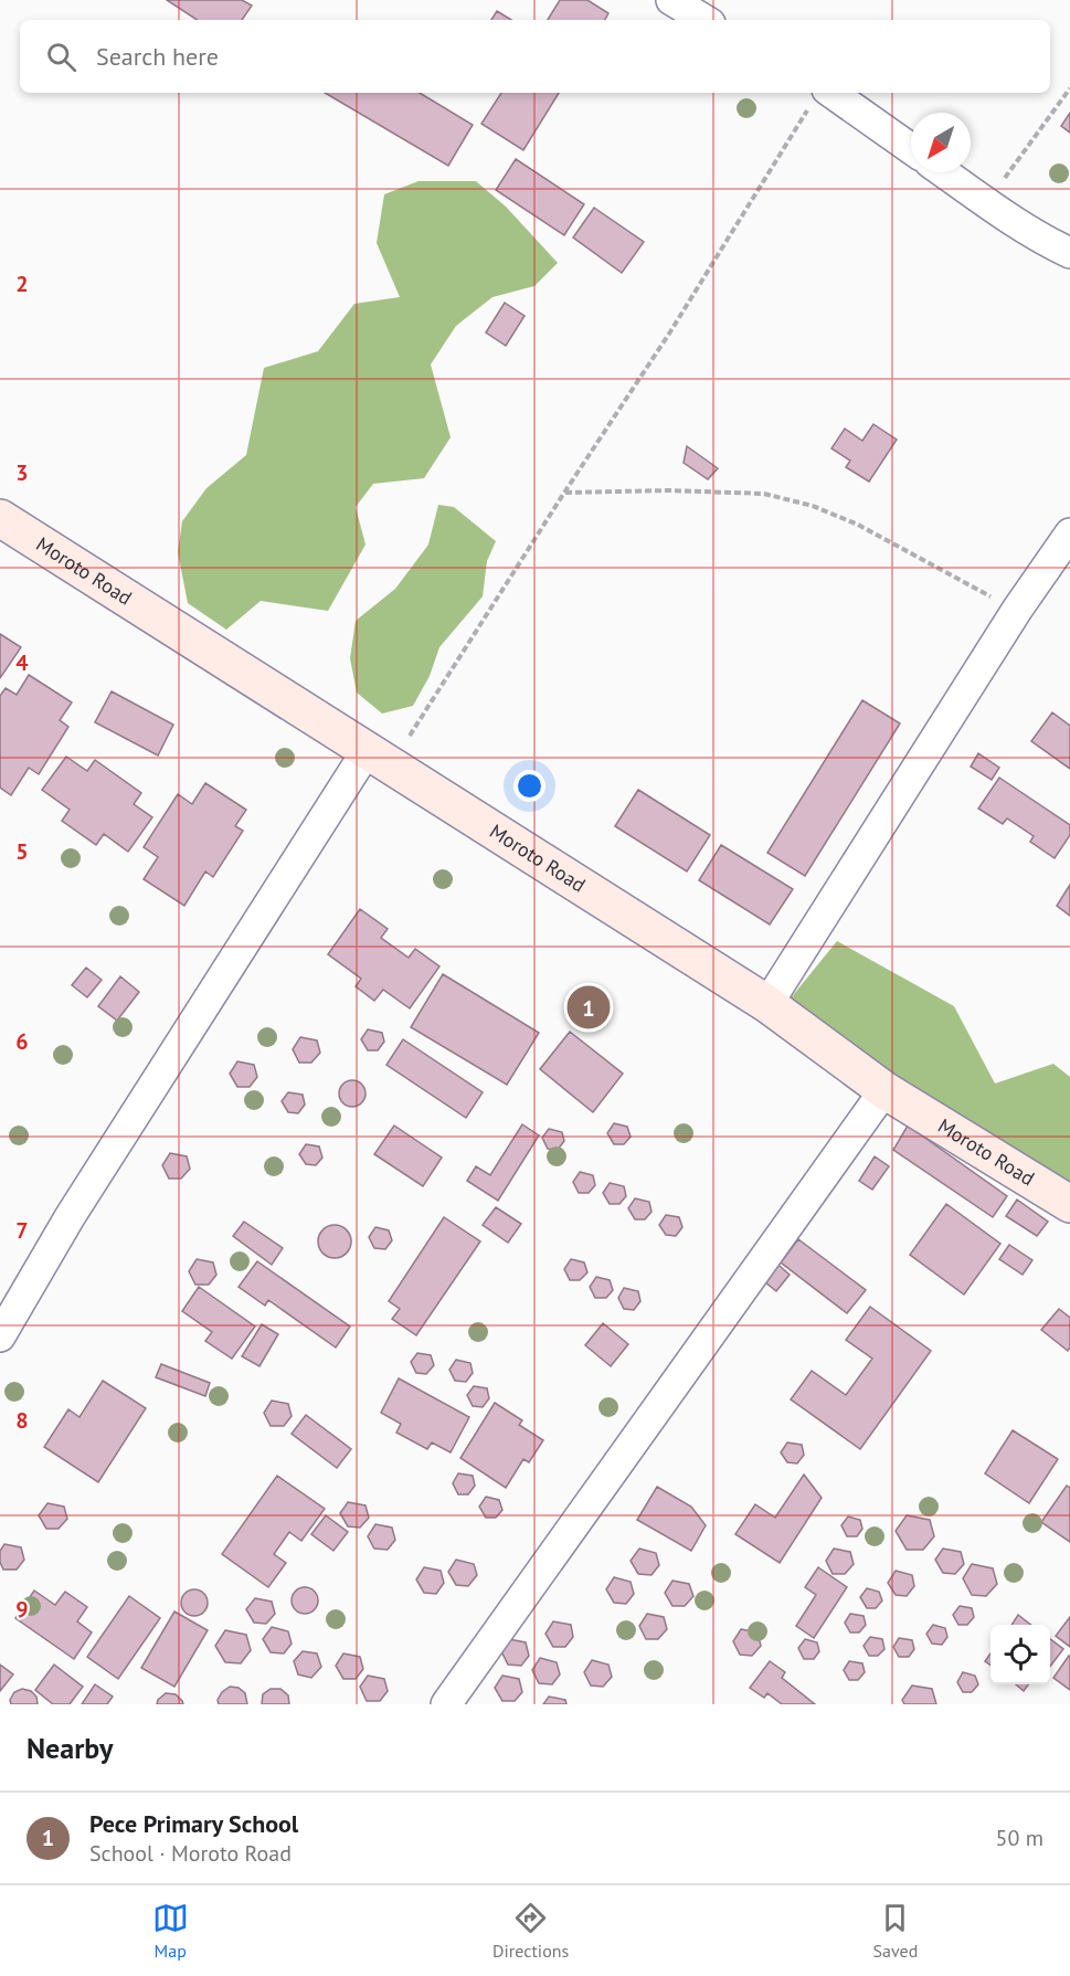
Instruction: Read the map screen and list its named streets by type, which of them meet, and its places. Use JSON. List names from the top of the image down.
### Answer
{
  "streets": {
    "main road": ["Moroto Road"]
  },
  "north": "bottom left",
  "page": {
    "search": "Search here",
    "pins": "1",
    "heading": "Nearby",
    "list": [
      {
        "mark": "1",
        "name": "Pece Primary School",
        "note": "School · Moroto Road",
        "value": "50 m"
      }
    ],
    "nav": ["Map", "Directions", "Saved"]
  },
  "grid": {
    "rows": [
      "2",
      "3",
      "4",
      "5",
      "6",
      "7",
      "8",
      "9"
    ]
  }
}
